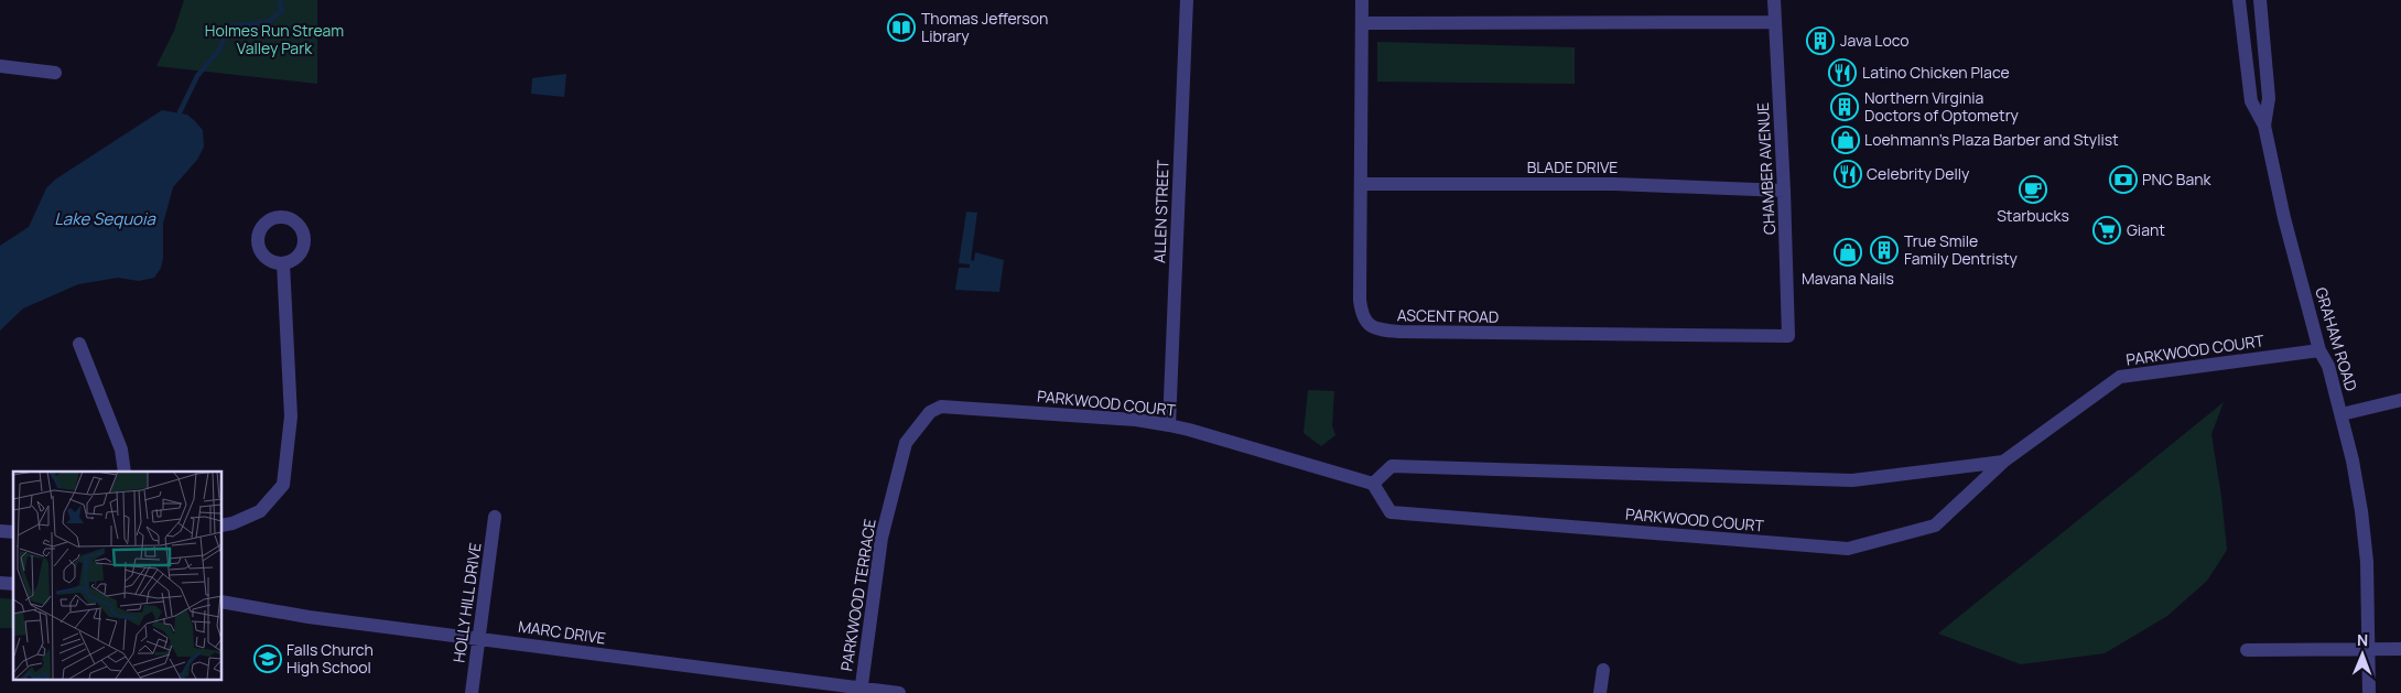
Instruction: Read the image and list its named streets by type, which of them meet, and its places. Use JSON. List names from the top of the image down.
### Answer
{
  "streets": {
    "street": [
      "BLADE DRIVE",
      "CHAMBER AVENUE",
      "ALLEN STREET",
      "ASCENT ROAD",
      "GRAHAM ROAD",
      "PARKWOOD COURT",
      "PARKWOOD TERRACE",
      "HOLLY HILL DRIVE",
      "MARC DRIVE"
    ]
  },
  "crossings": [
    ["BLADE DRIVE", "CHAMBER AVENUE"],
    ["BLADE DRIVE", "ASCENT ROAD"],
    ["CHAMBER AVENUE", "ASCENT ROAD"],
    ["ALLEN STREET", "PARKWOOD COURT"],
    ["GRAHAM ROAD", "PARKWOOD COURT"],
    ["PARKWOOD COURT", "PARKWOOD TERRACE"],
    ["PARKWOOD TERRACE", "MARC DRIVE"],
    ["HOLLY HILL DRIVE", "MARC DRIVE"]
  ],
  "water": ["Lake Sequoia"],
  "parks": ["Holmes Run Stream Valley Park"],
  "places": {
    "library": ["Thomas Jefferson Library"],
    "building": ["Java Loco", "Northern Virginia Doctors of Optometry", "True Smile Family Dentristy"],
    "restaurant": ["Latino Chicken Place", "Celebrity Delly"],
    "shop": ["Loehmann's Plaza Barber and Stylist", "Mavana Nails"],
    "bank": ["PNC Bank"],
    "cafe": ["Starbucks"],
    "supermarket": ["Giant"],
    "school or university": ["Falls Church High School"]
  },
  "north": "top"
}
